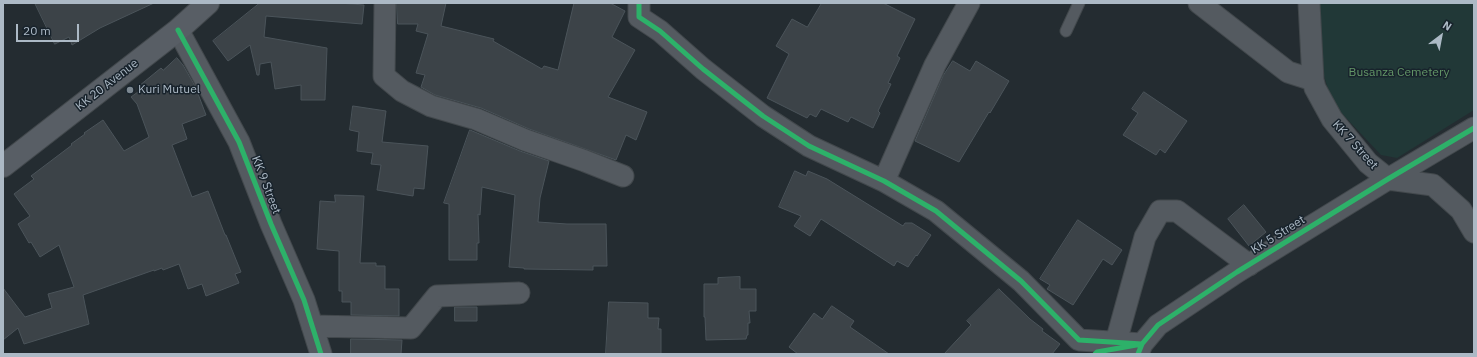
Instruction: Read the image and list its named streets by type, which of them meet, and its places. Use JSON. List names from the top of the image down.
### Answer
{
  "streets": {
    "main road": ["KK 20 Avenue"],
    "street": ["KK 7 Street", "KK 9 Street", "KK 5 Street"]
  },
  "crossings": [
    ["KK 20 Avenue", "KK 9 Street"],
    ["KK 7 Street", "KK 5 Street"]
  ],
  "parks": ["Busanza Cemetery"],
  "places": ["Kuri Mutuel"],
  "scale_bar": "20 m",
  "north": "top right"
}
